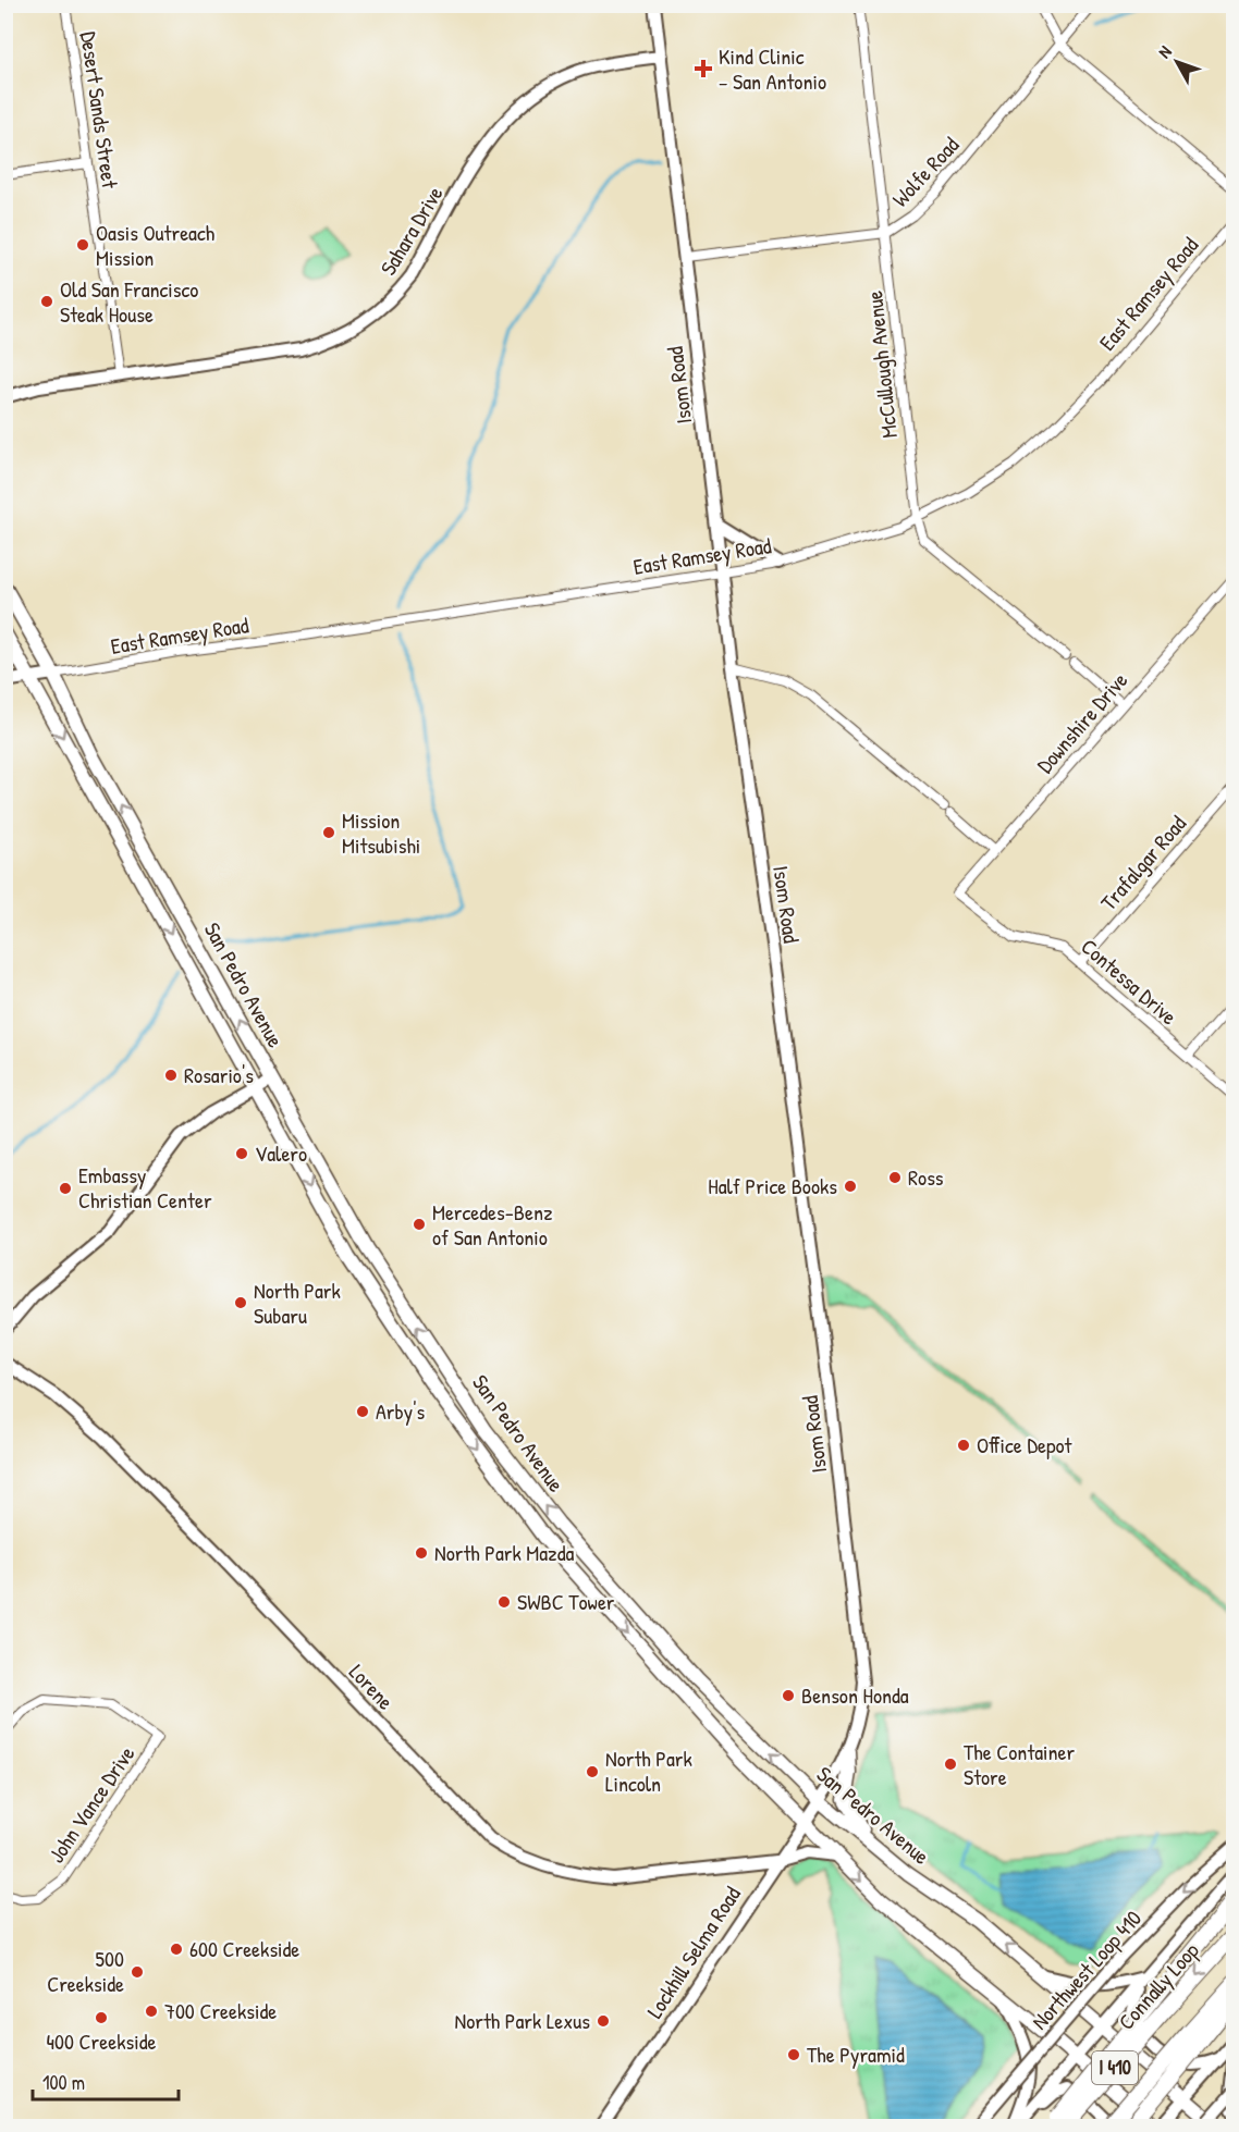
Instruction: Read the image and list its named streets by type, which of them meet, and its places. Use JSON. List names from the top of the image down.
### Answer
{
  "streets": {
    "highway": ["Connally Loop", "I 410"],
    "main road": ["San Pedro Avenue"],
    "street": [
      "Desert Sands Street",
      "Wolfe Road",
      "Sahara Drive",
      "East Ramsey Road",
      "McCullough Avenue",
      "Isom Road",
      "Downshire Drive",
      "Trafalgar Road",
      "Contessa Drive",
      "Lorene",
      "John Vance Drive",
      "Lockhill Selma Road",
      "Northwest Loop 410"
    ]
  },
  "crossings": [
    ["Desert Sands Street", "Sahara Drive"],
    ["Wolfe Road", "McCullough Avenue"],
    ["Wolfe Road", "Isom Road"],
    ["Sahara Drive", "Isom Road"],
    ["East Ramsey Road", "McCullough Avenue"],
    ["East Ramsey Road", "Isom Road"],
    ["East Ramsey Road", "San Pedro Avenue"],
    ["Isom Road", "San Pedro Avenue"],
    ["Isom Road", "Lockhill Selma Road"],
    ["Downshire Drive", "Contessa Drive"],
    ["Trafalgar Road", "Contessa Drive"],
    ["San Pedro Avenue", "Lorene"],
    ["San Pedro Avenue", "Lockhill Selma Road"],
    ["Lorene", "Lockhill Selma Road"]
  ],
  "places": {
    "health": ["Kind Clinic – San Antonio"],
    "other": [
      "Oasis Outreach Mission",
      "Old San Francisco Steak House",
      "Mission Mitsubishi",
      "Rosario's",
      "Valero",
      "Ross",
      "Half Price Books",
      "Embassy Christian Center",
      "Mercedes-Benz of San Antonio",
      "North Park Subaru",
      "Arby's",
      "Office Depot",
      "North Park Mazda",
      "SWBC Tower",
      "Benson Honda",
      "The Container Store",
      "North Park Lincoln",
      "600 Creekside",
      "500 Creekside",
      "700 Creekside",
      "400 Creekside",
      "North Park Lexus",
      "The Pyramid"
    ]
  },
  "scale_bar": "100 m",
  "north": "top left"
}
